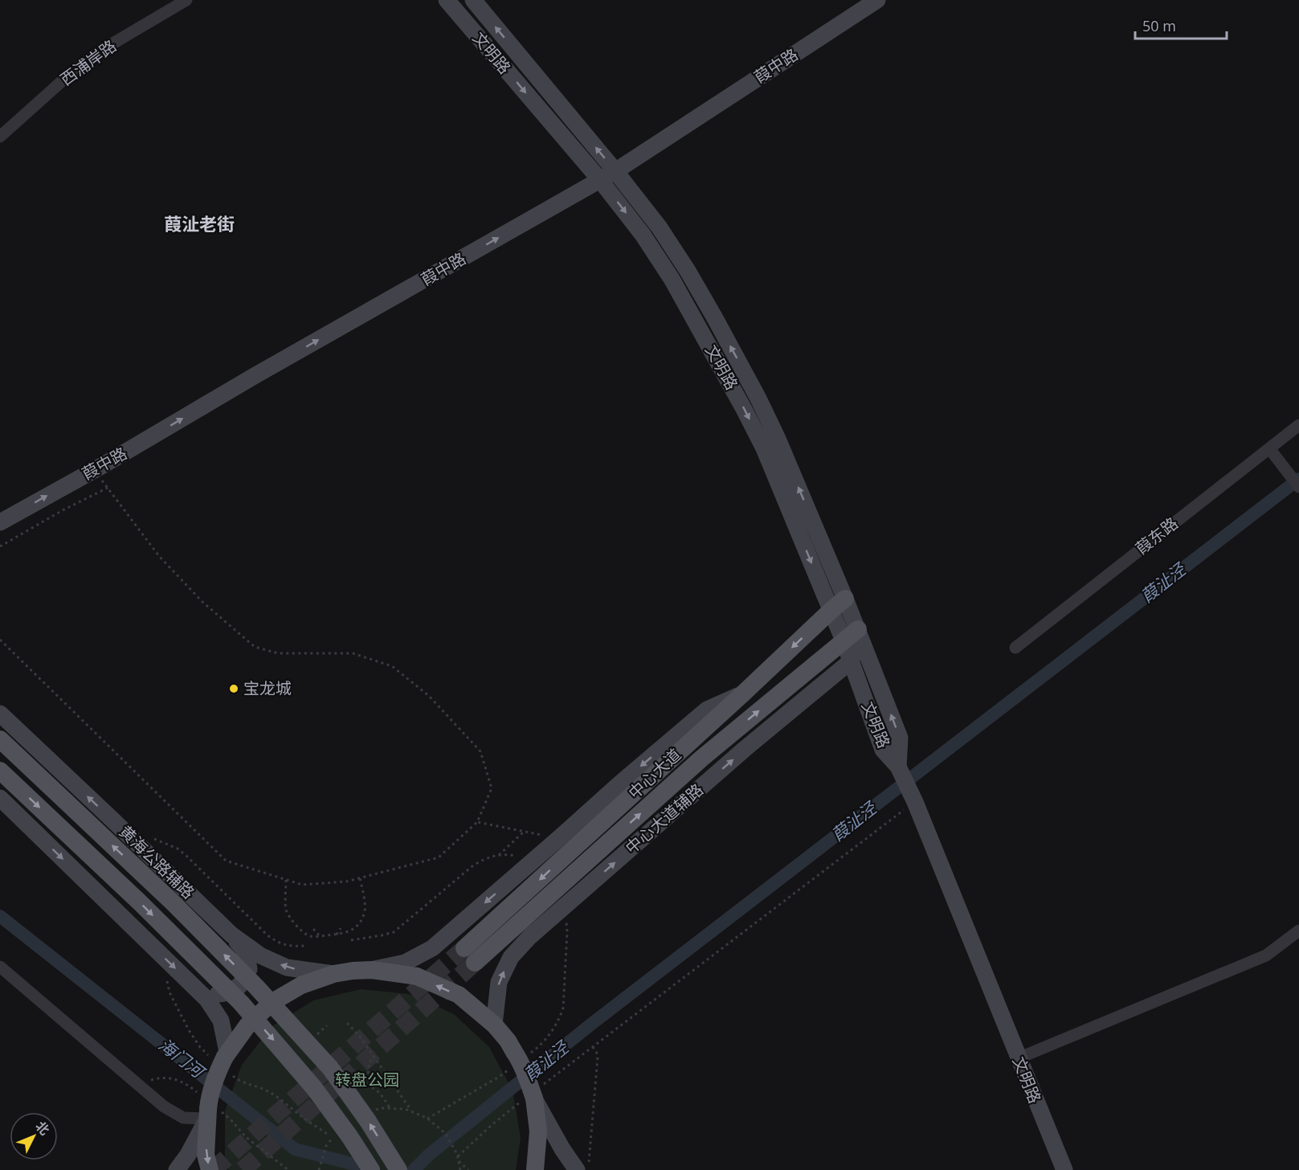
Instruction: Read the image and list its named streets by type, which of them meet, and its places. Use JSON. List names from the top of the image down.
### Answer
{
  "streets": {
    "main road": [
      "文明路",
      "葭中路",
      "中心大道",
      "中心大道辅路",
      "黄海公路辅路"
    ],
    "street": ["西浦岸路", "葭东路"]
  },
  "crossings": [
    ["文明路", "葭中路"],
    ["文明路", "中心大道"],
    ["文明路", "中心大道辅路"]
  ],
  "one_way": ["葭中路"],
  "districts": ["葭沚老街"],
  "water": ["葭沚泾", "海门河"],
  "parks": ["转盘公园"],
  "places": ["宝龙城"],
  "scale_bar": "50 m",
  "north": "top right"
}
